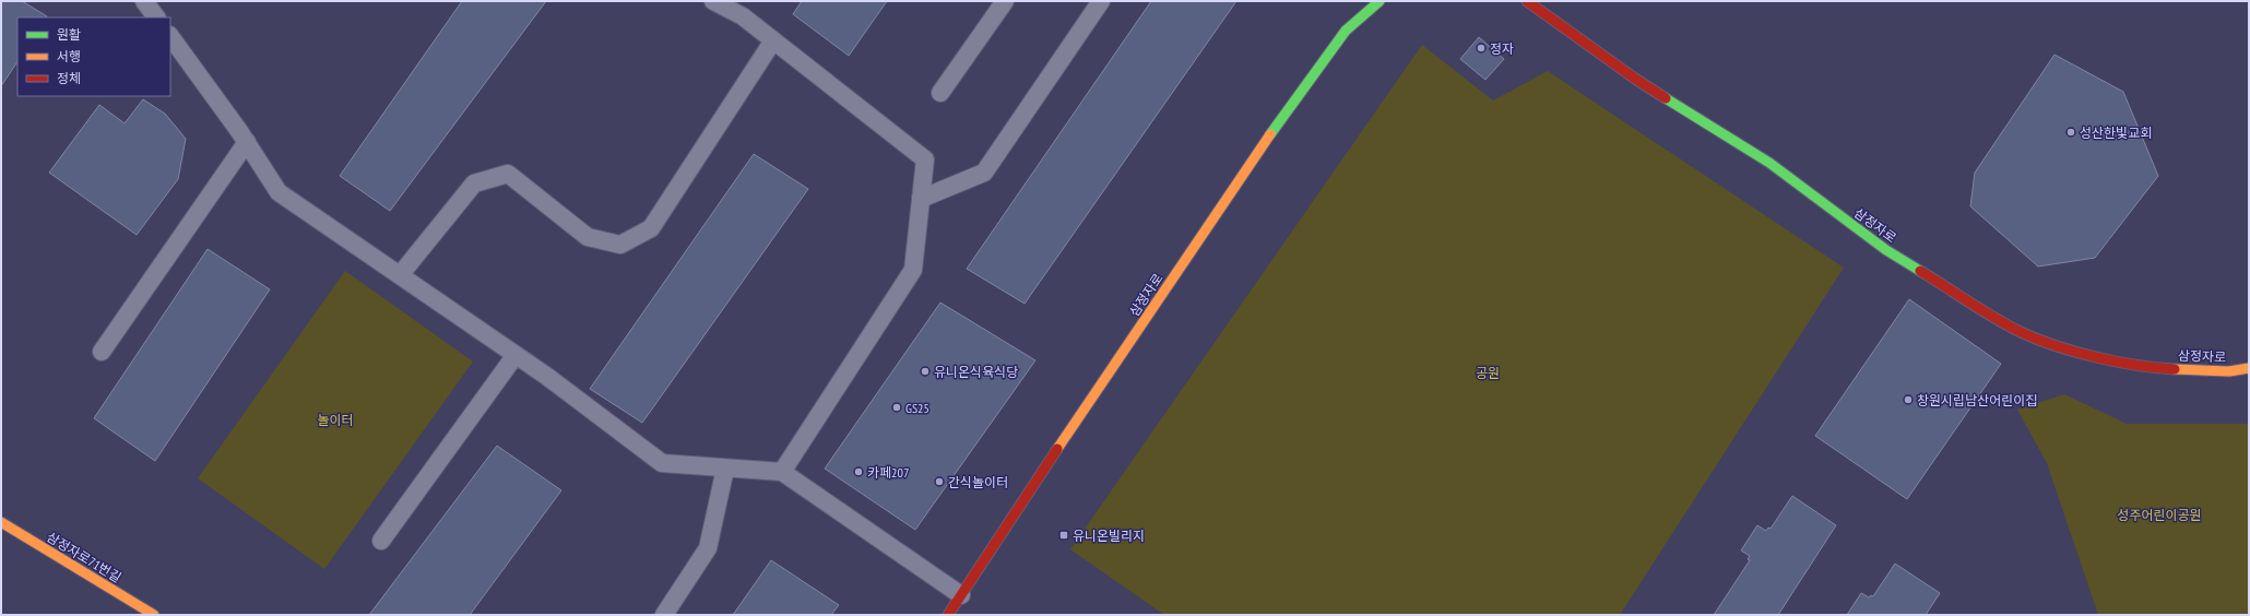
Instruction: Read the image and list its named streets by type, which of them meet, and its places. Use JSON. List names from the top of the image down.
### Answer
{
  "streets": {
    "street": ["삼정자로", "삼정자로71번길"]
  },
  "parks": ["공원", "놀이터", "성주어린이공원"],
  "places": {
    "other": [
      "정자",
      "성산한빛교회",
      "유니온식육식당",
      "창원시립남산어린이집",
      "GS25",
      "카페207",
      "간식놀이터"
    ],
    "transit": ["유니온빌리지"]
  },
  "legend": ["원활", "서행", "정체"]
}
